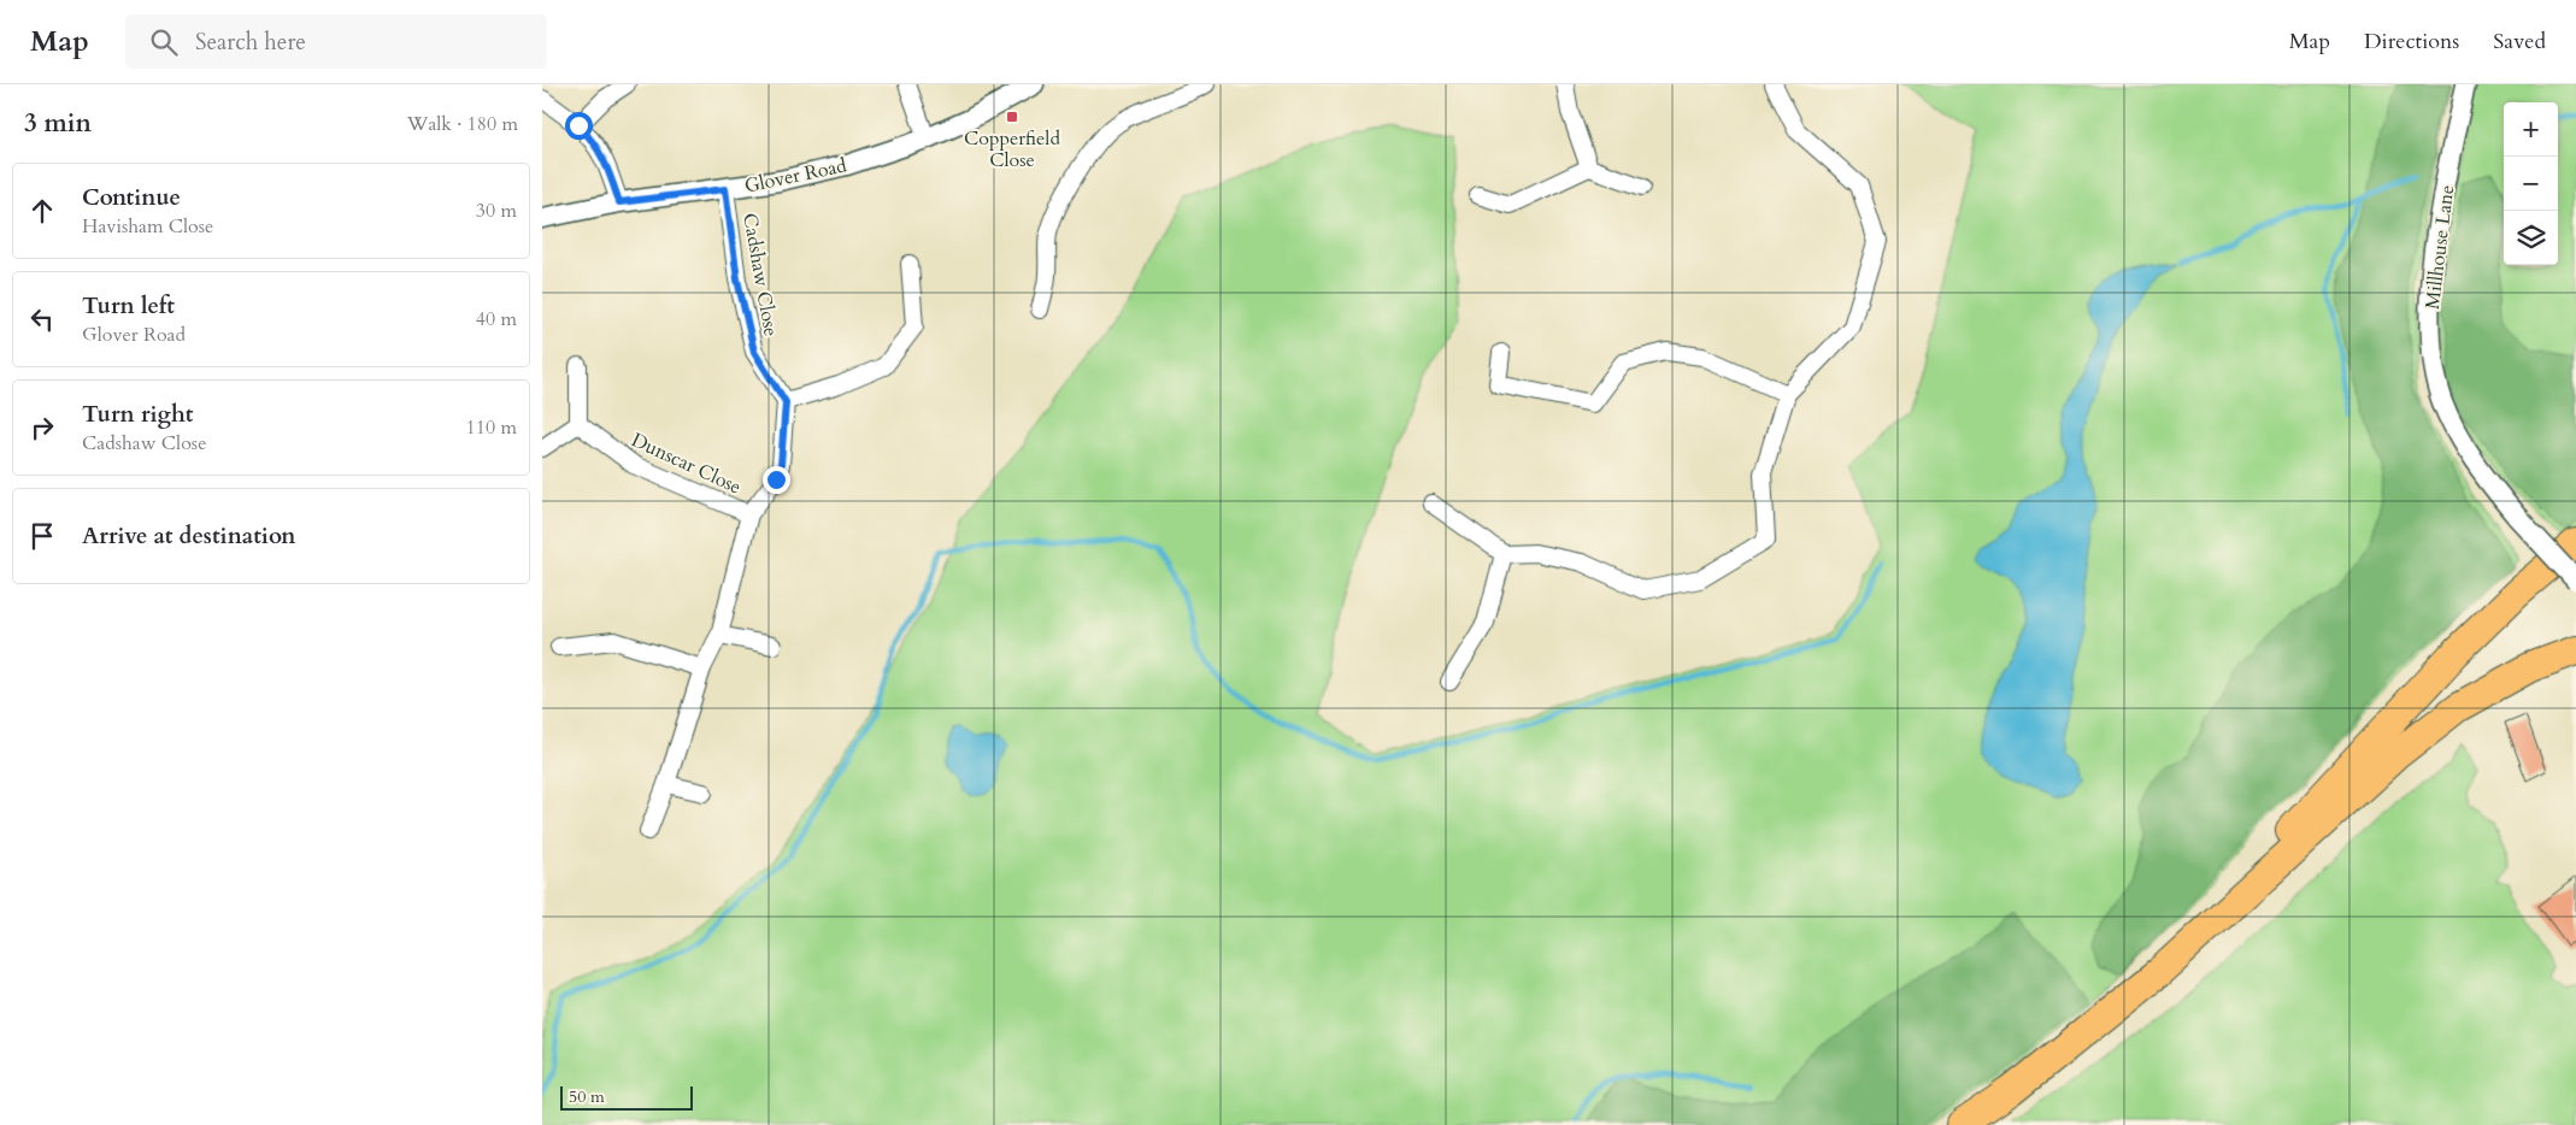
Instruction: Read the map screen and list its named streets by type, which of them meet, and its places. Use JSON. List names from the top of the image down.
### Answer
{
  "streets": {
    "street": [
      "Glover Road",
      "Millhouse Lane",
      "Cadshaw Close",
      "Dunscar Close"
    ]
  },
  "crossings": [
    ["Glover Road", "Cadshaw Close"]
  ],
  "places": {
    "transit": ["Copperfield Close"]
  },
  "scale_bar": "50 m",
  "page": {
    "header": "Map",
    "search": "Search here",
    "nav": ["Map", "Directions", "Saved"],
    "heading": ["3 min", "Walk · 180 m"],
    "map_buttons": ["+", "−"],
    "list": [
      ["Continue", "Havisham Close", "30 m"],
      ["Turn left", "Glover Road", "40 m"],
      ["Turn right", "Cadshaw Close", "110 m"],
      "Arrive at destination"
    ],
    "scale": "50 m"
  }
}
